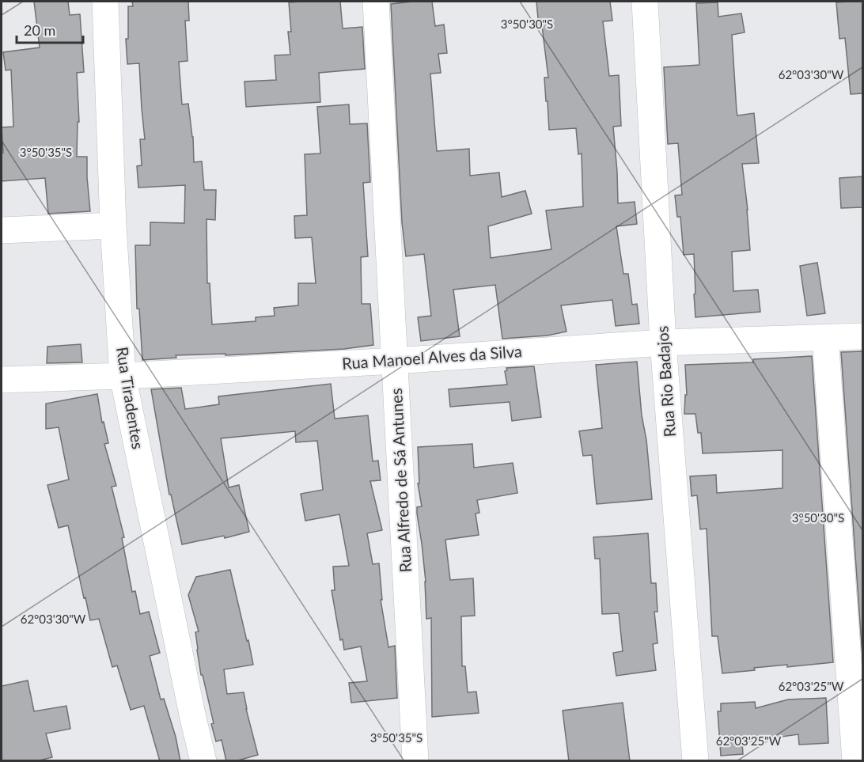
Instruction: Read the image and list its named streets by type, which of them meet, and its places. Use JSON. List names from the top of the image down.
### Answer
{
  "streets": {
    "street": [
      "Rua Manoel Alves da Silva",
      "Rua Rio Badajos",
      "Rua Tiradentes",
      "Rua Alfredo de Sá Antunes"
    ]
  },
  "crossings": [
    ["Rua Manoel Alves da Silva", "Rua Rio Badajos"],
    ["Rua Manoel Alves da Silva", "Rua Tiradentes"],
    ["Rua Manoel Alves da Silva", "Rua Alfredo de Sá Antunes"]
  ],
  "scale_bar": "20 m",
  "coordinates": [
    "3°50'30\"S",
    "62°03'30\"W",
    "3°50'35\"S",
    "62°03'25\"W"
  ]
}
